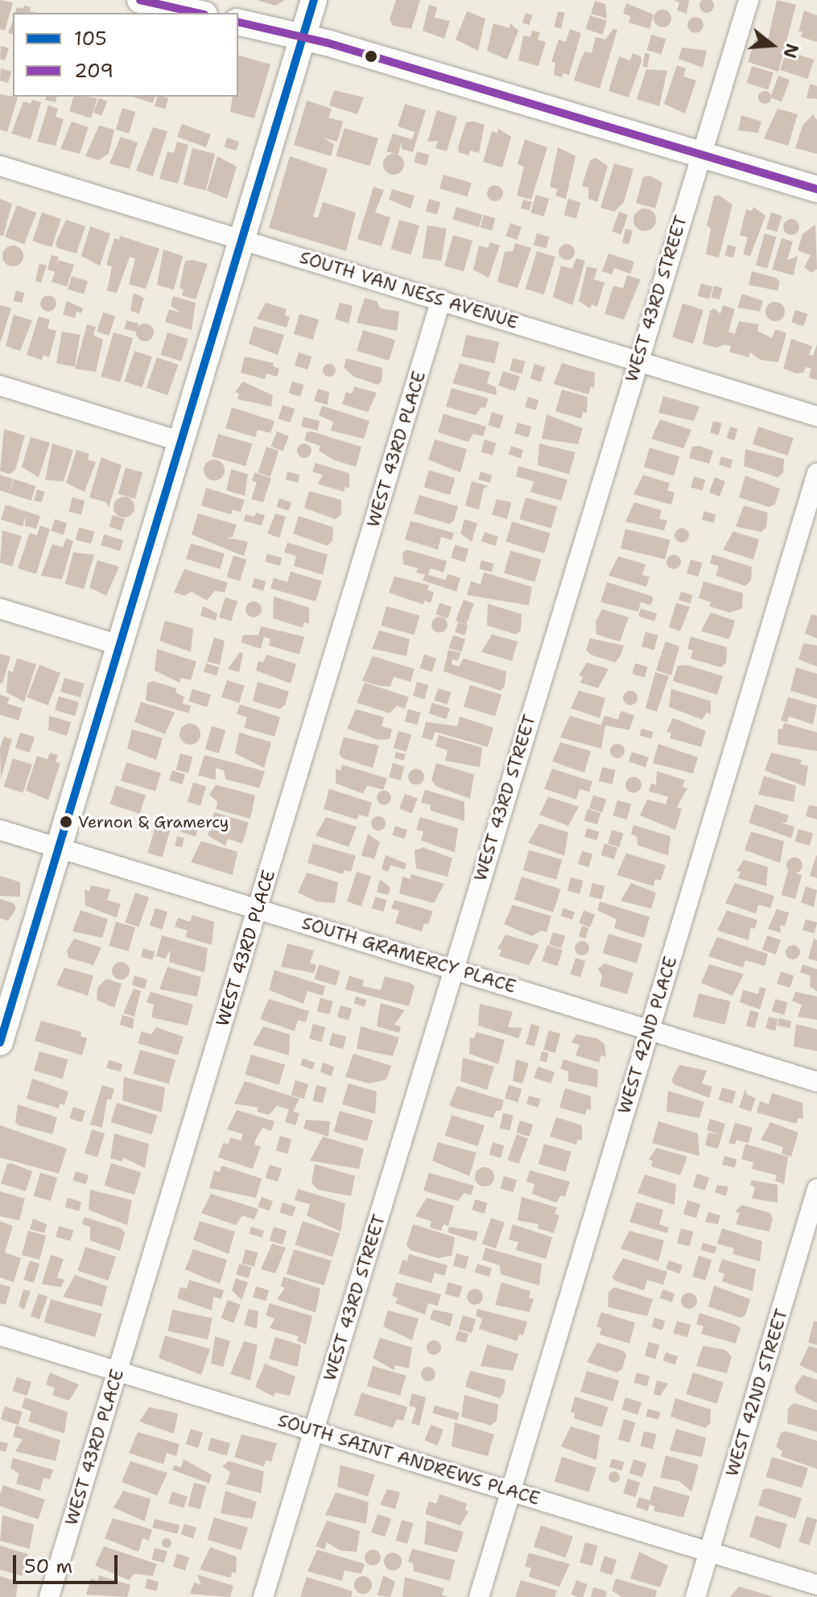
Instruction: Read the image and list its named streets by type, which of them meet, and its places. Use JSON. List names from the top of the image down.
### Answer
{
  "streets": {
    "street": [
      "SOUTH VAN NESS AVENUE",
      "WEST 43RD STREET",
      "WEST 43RD PLACE",
      "SOUTH GRAMERCY PLACE",
      "WEST 42ND PLACE",
      "WEST 42ND STREET",
      "SOUTH SAINT ANDREWS PLACE"
    ]
  },
  "crossings": [
    ["SOUTH VAN NESS AVENUE", "WEST 43RD STREET"],
    ["SOUTH VAN NESS AVENUE", "WEST 43RD PLACE"],
    ["WEST 43RD STREET", "SOUTH GRAMERCY PLACE"],
    ["WEST 43RD STREET", "SOUTH SAINT ANDREWS PLACE"],
    ["WEST 43RD PLACE", "SOUTH GRAMERCY PLACE"],
    ["WEST 43RD PLACE", "SOUTH SAINT ANDREWS PLACE"],
    ["SOUTH GRAMERCY PLACE", "WEST 42ND PLACE"],
    ["WEST 42ND PLACE", "SOUTH SAINT ANDREWS PLACE"],
    ["WEST 42ND STREET", "SOUTH SAINT ANDREWS PLACE"]
  ],
  "places": ["Vernon & Gramercy"],
  "lines": ["transit line 105", "transit line 209"],
  "legend": ["105", "209"],
  "scale_bar": "50 m",
  "north": "right"
}
